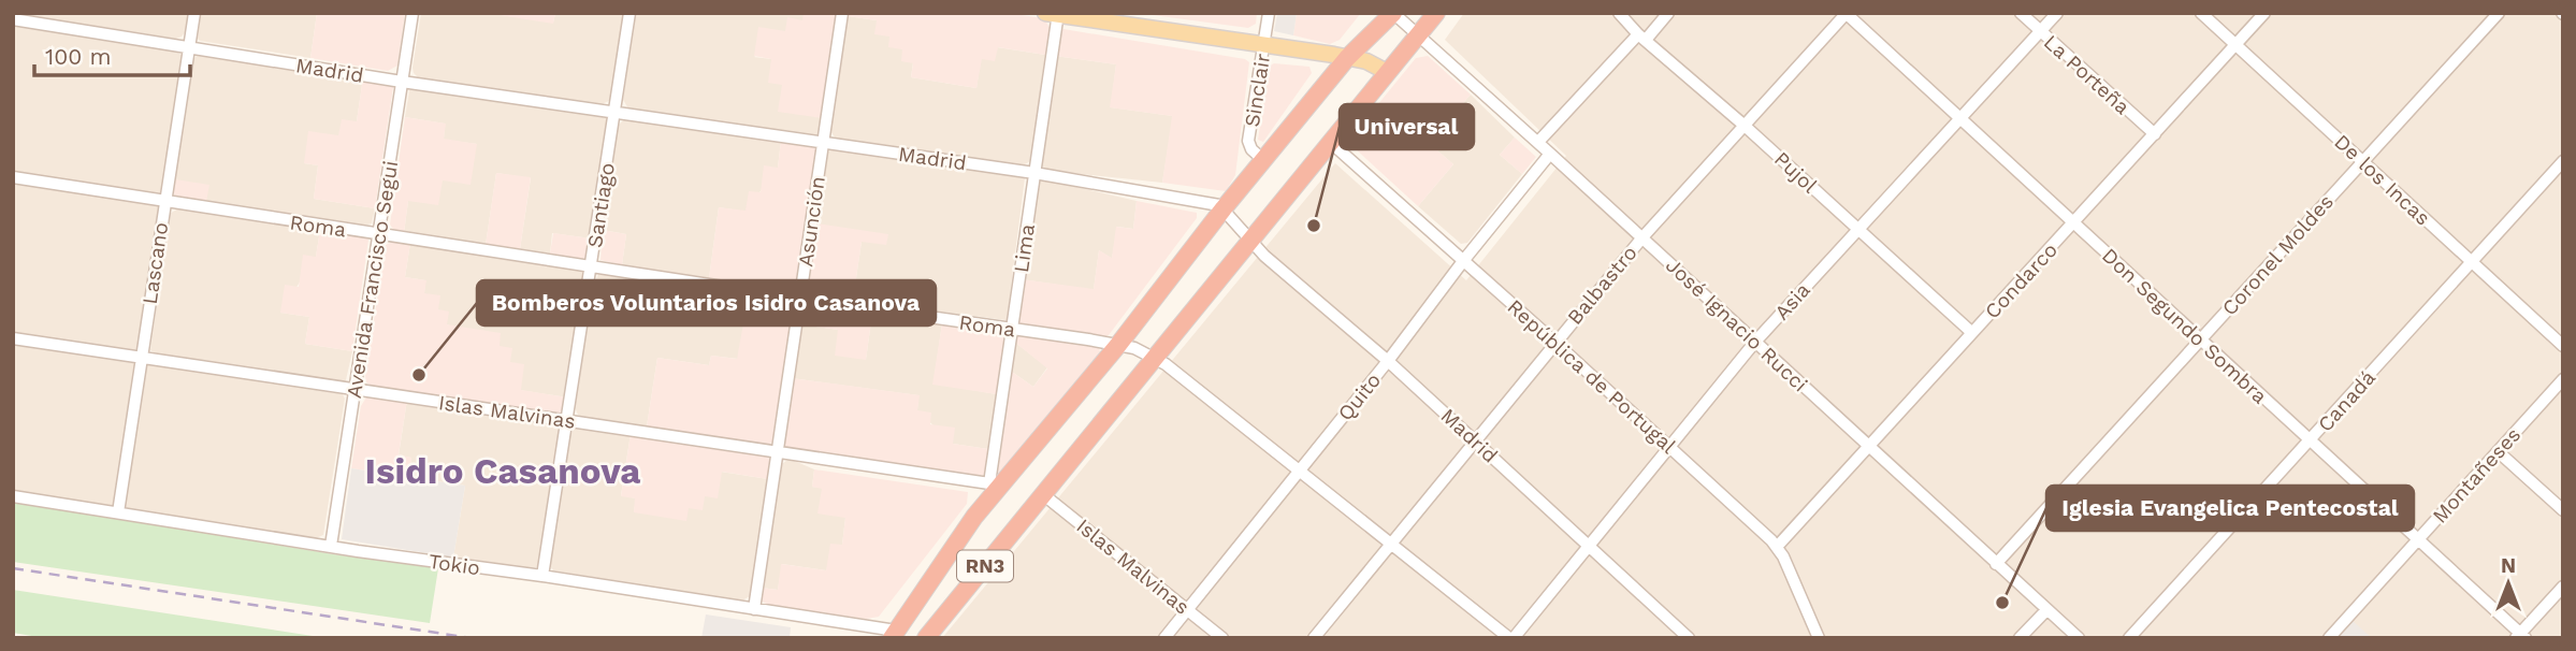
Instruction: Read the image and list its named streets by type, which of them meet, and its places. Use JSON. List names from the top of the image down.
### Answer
{
  "streets": {
    "highway": ["RN3"],
    "street": [
      "Madrid",
      "La Porteña",
      "Sinclair",
      "Pujol",
      "De los Incas",
      "Santiago",
      "Asunción",
      "Roma",
      "Lima",
      "Coronel Moldes",
      "Lascano",
      "Avenida Francisco Segui",
      "Condarco",
      "Balbastro",
      "Asia",
      "José Ignacio Rucci",
      "Don Segundo Sombra",
      "República de Portugal",
      "Quito",
      "Canadá",
      "Islas Malvinas",
      "Montañeses",
      "Tokio"
    ]
  },
  "crossings": [
    ["Madrid", "Santiago"],
    ["Madrid", "Asunción"],
    ["Madrid", "Lima"],
    ["Madrid", "Lascano"],
    ["Madrid", "Avenida Francisco Segui"],
    ["Madrid", "Balbastro"],
    ["Madrid", "Asia"],
    ["Madrid", "Quito"],
    ["Madrid", "RN3"],
    ["La Porteña", "Condarco"],
    ["La Porteña", "Asia"],
    ["Sinclair", "RN3"],
    ["Pujol", "Condarco"],
    ["Pujol", "Balbastro"],
    ["Pujol", "Asia"],
    ["De los Incas", "Coronel Moldes"],
    ["De los Incas", "Condarco"],
    ["De los Incas", "Canadá"],
    ["Santiago", "Roma"],
    ["Santiago", "Islas Malvinas"],
    ["Santiago", "Tokio"],
    ["Asunción", "Roma"],
    ["Asunción", "Islas Malvinas"],
    ["Asunción", "Tokio"],
    ["Roma", "Lima"],
    ["Roma", "Lascano"],
    ["Roma", "Avenida Francisco Segui"],
    ["Roma", "Balbastro"],
    ["Roma", "Asia"],
    ["Roma", "Quito"],
    ["Roma", "RN3"],
    ["Lima", "Islas Malvinas"],
    ["Lima", "RN3"],
    ["Coronel Moldes", "José Ignacio Rucci"],
    ["Coronel Moldes", "Don Segundo Sombra"],
    ["Lascano", "Islas Malvinas"],
    ["Lascano", "Tokio"],
    ["Avenida Francisco Segui", "Islas Malvinas"],
    ["Avenida Francisco Segui", "Tokio"],
    ["Condarco", "José Ignacio Rucci"],
    ["Condarco", "Don Segundo Sombra"],
    ["Condarco", "República de Portugal"],
    ["Balbastro", "José Ignacio Rucci"],
    ["Balbastro", "Don Segundo Sombra"],
    ["Balbastro", "República de Portugal"],
    ["Asia", "José Ignacio Rucci"],
    ["Asia", "Don Segundo Sombra"],
    ["Asia", "República de Portugal"],
    ["José Ignacio Rucci", "Quito"],
    ["José Ignacio Rucci", "RN3"],
    ["Don Segundo Sombra", "Canadá"],
    ["Don Segundo Sombra", "Montañeses"],
    ["República de Portugal", "Quito"],
    ["República de Portugal", "RN3"],
    ["Quito", "Islas Malvinas"],
    ["Islas Malvinas", "RN3"],
    ["Tokio", "RN3"]
  ],
  "districts": ["Isidro Casanova"],
  "places": ["Universal", "Bomberos Voluntarios Isidro Casanova", "Iglesia Evangelica Pentecostal"],
  "scale_bar": "100 m",
  "north": "top"
}
